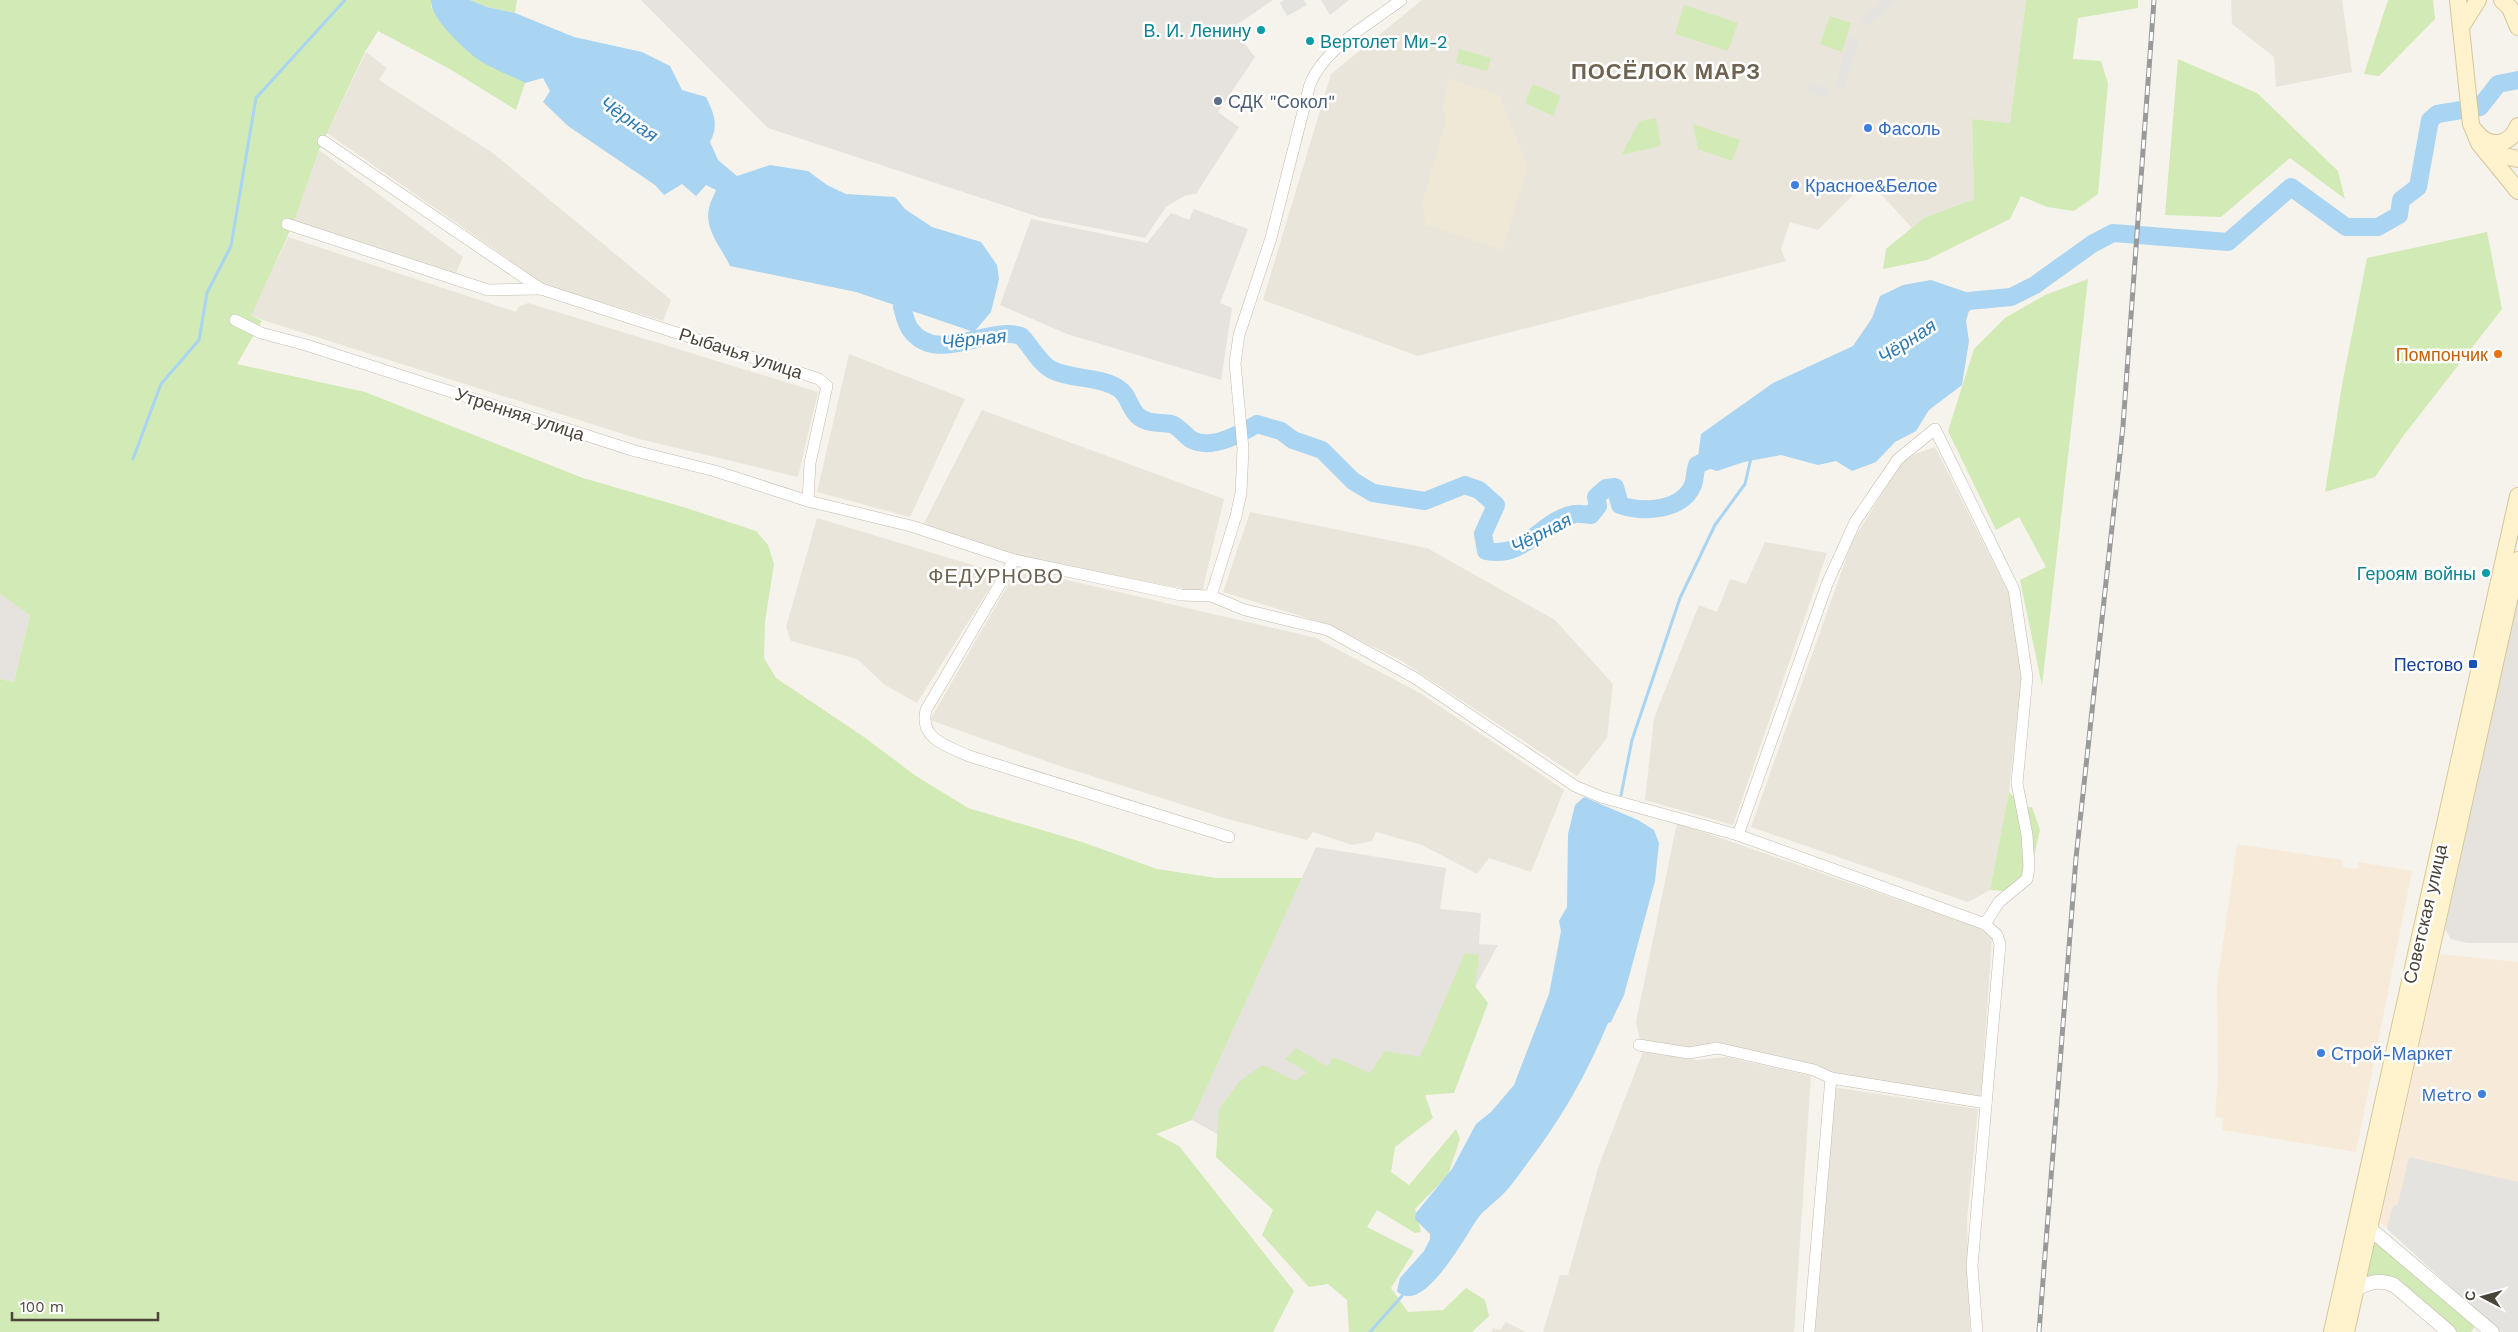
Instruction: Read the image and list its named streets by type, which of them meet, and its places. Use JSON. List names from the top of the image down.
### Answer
{
  "streets": {
    "main road": ["Советская улица"],
    "street": ["Рыбачья улица", "Утренняя улица"]
  },
  "crossings": [
    ["Рыбачья улица", "Утренняя улица"]
  ],
  "districts": ["ПОСЁЛОК МАРЗ", "ФЕДУРНОВО"],
  "water": ["Чёрная"],
  "places": {
    "other": [
      "В. И. Ленину",
      "Вертолет Ми-2",
      "СДК \"Сокол\"",
      "Фасоль",
      "Красное&Белое",
      "Помпончик",
      "Героям войны",
      "Строй-Маркет",
      "Metro"
    ],
    "transit": ["Пестово"]
  },
  "scale_bar": "100 m",
  "north": "left"
}
